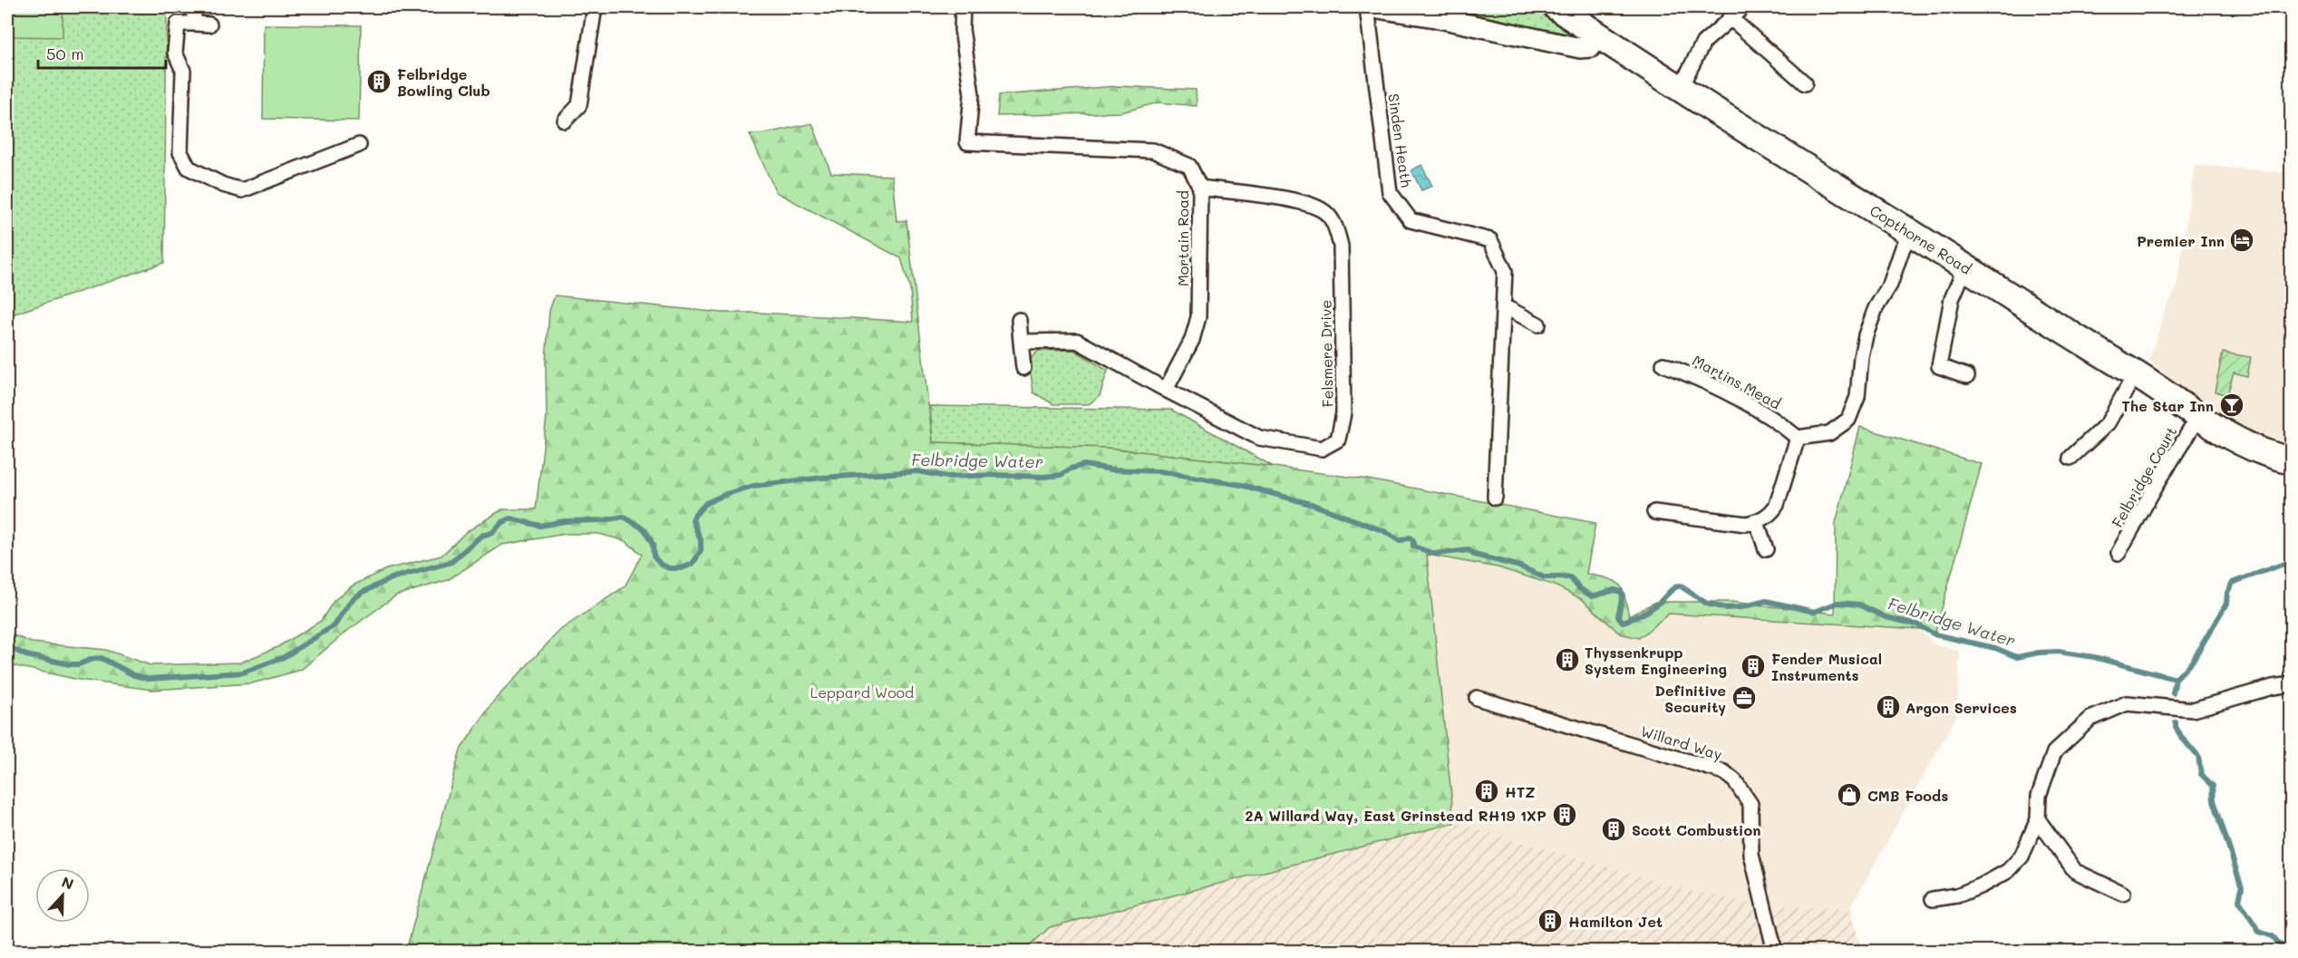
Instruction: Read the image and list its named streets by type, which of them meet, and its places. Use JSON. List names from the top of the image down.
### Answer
{
  "streets": {
    "highway": ["Copthorne Road"],
    "street": [
      "Sinden Heath",
      "Mortain Road",
      "Felsmere Drive",
      "Martins Mead",
      "Felbridge Court",
      "Willard Way"
    ]
  },
  "crossings": [
    ["Mortain Road", "Felsmere Drive"],
    ["Copthorne Road", "Felbridge Court"]
  ],
  "water": ["Felbridge Water"],
  "parks": ["Leppard Wood"],
  "places": {
    "building": [
      "Felbridge Bowling Club",
      "Thyssenkrupp System Engineering",
      "Fender Musical Instruments",
      "Argon Services",
      "HTZ",
      "2A Willard Way, East Grinstead RH19 1XP",
      "Scott Combustion",
      "Hamilton Jet"
    ],
    "hotel": ["Premier Inn"],
    "bar": ["The Star Inn"],
    "office": ["Definitive Security"],
    "shop": ["CMB Foods"]
  },
  "scale_bar": "50 m",
  "north": "top"
}
